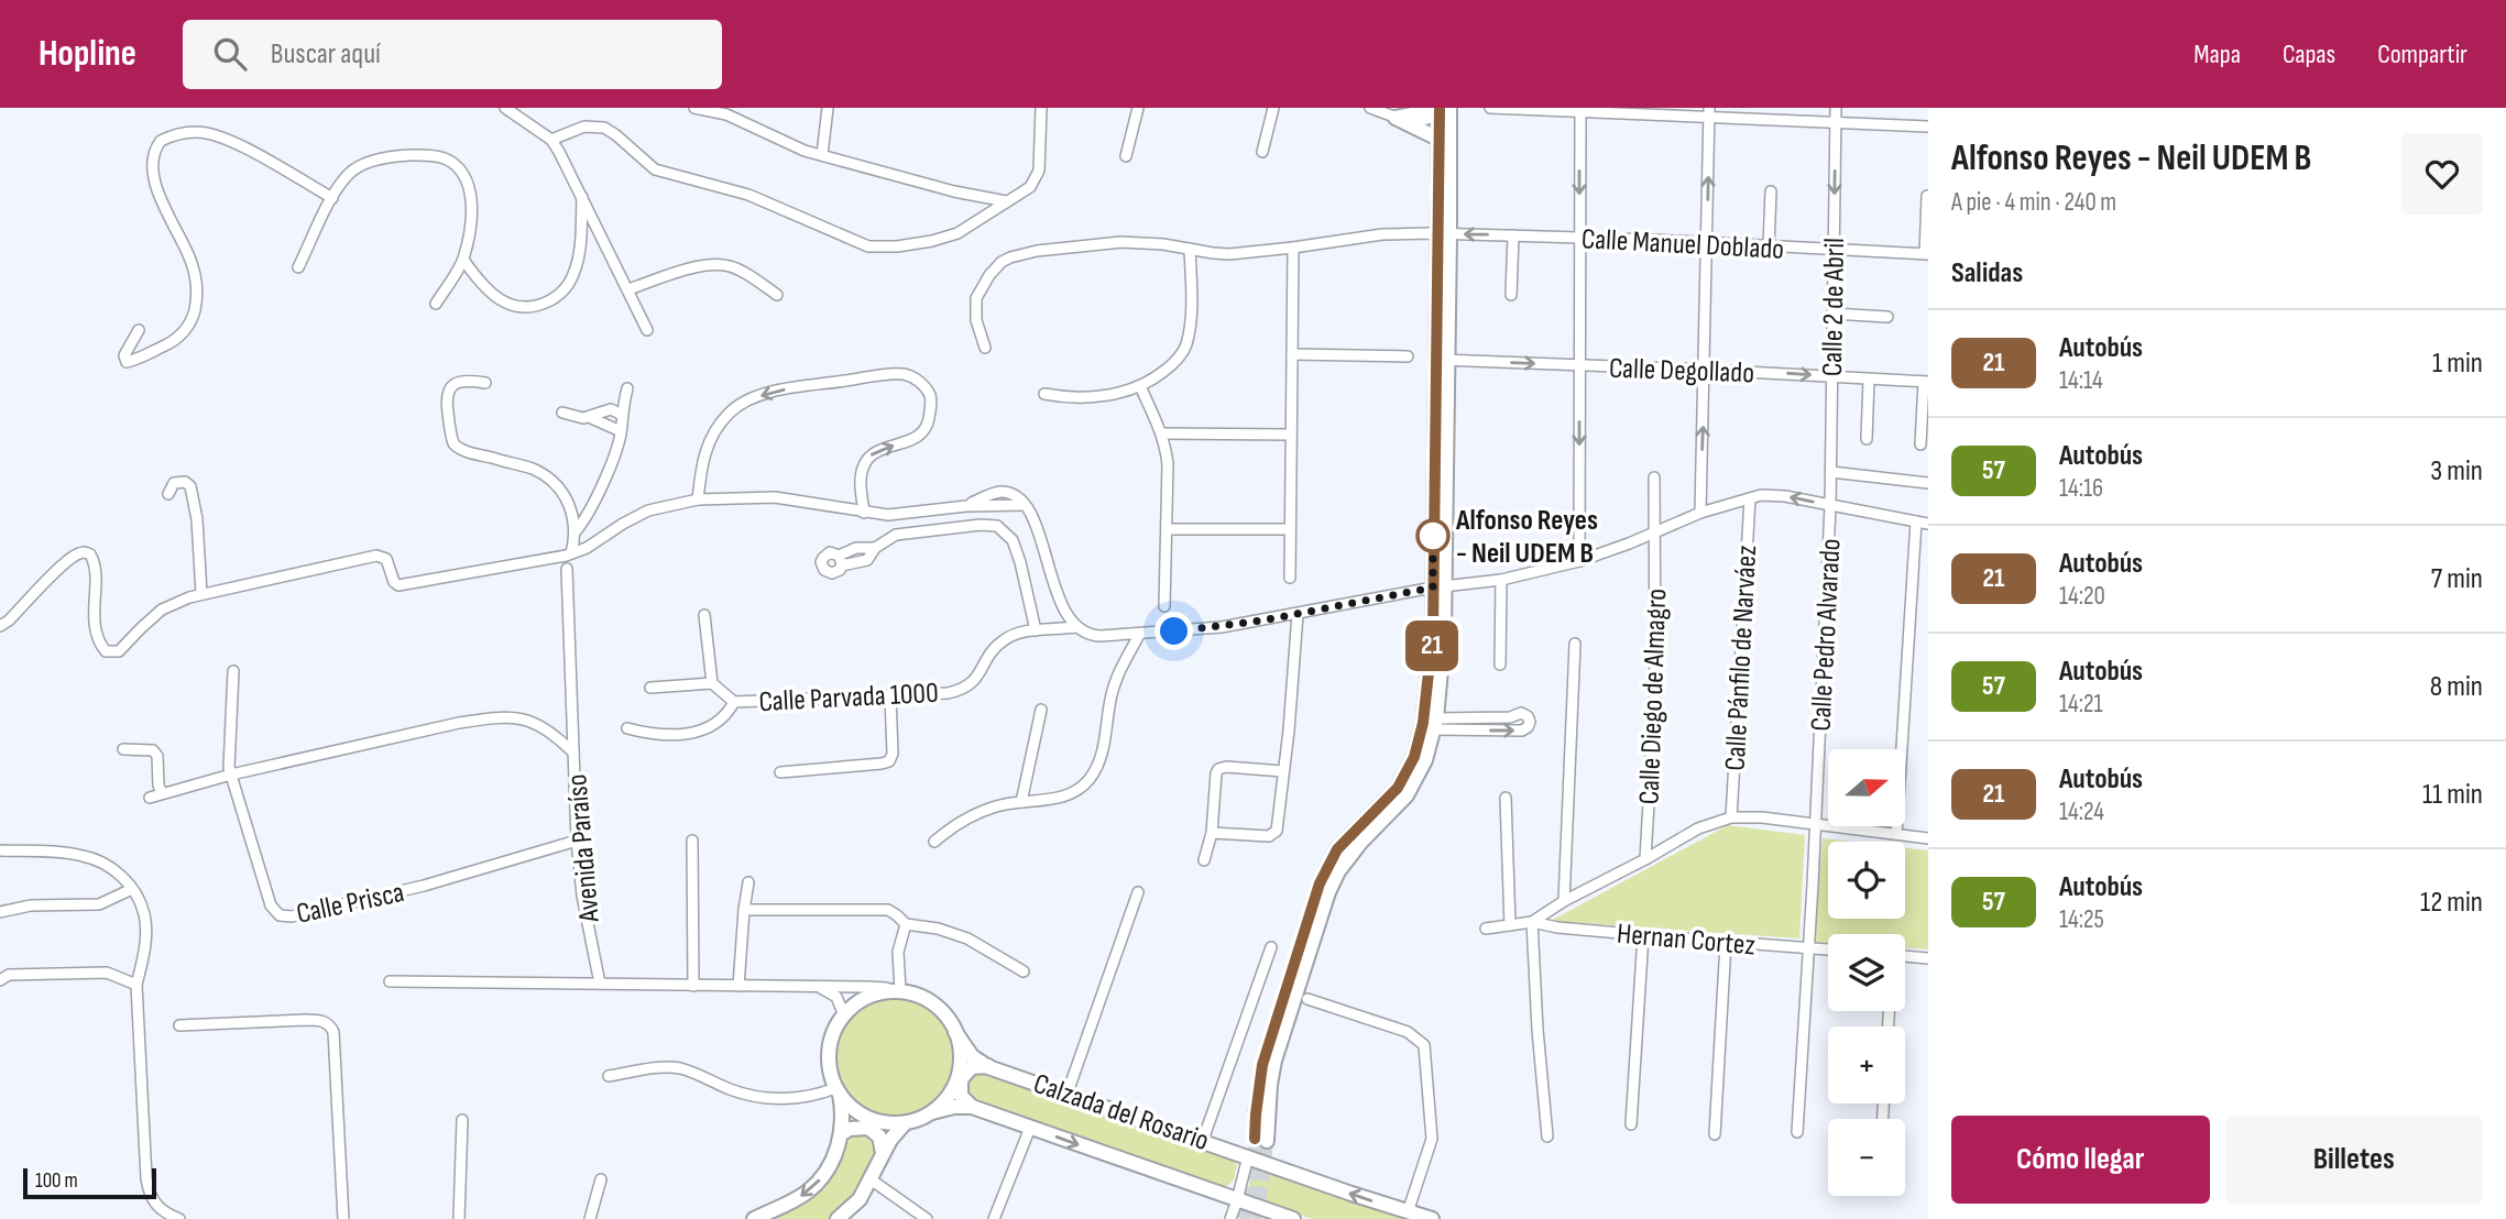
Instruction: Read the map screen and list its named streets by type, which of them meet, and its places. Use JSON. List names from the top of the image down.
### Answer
{
  "streets": {
    "main road": ["Calzada del Rosario"],
    "street": [
      "Calle Manuel Doblado",
      "Calle 2 de Abril",
      "Calle Degollado",
      "Calle Pedro Alvarado",
      "Calle Pánfilo de Narváez",
      "Calle Parvada 1000",
      "Calle Diego de Almagro",
      "Avenida Paraíso",
      "Calle Prisca",
      "Hernan Cortez"
    ]
  },
  "crossings": [
    ["Calle Manuel Doblado", "Calle 2 de Abril"],
    ["Calle 2 de Abril", "Calle Degollado"],
    ["Calle 2 de Abril", "Calle Pedro Alvarado"],
    ["Calle Pedro Alvarado", "Hernan Cortez"],
    ["Avenida Paraíso", "Calle Prisca"]
  ],
  "one_way": ["Calle Degollado"],
  "places": ["Alfonso Reyes - Neil UDEM B"],
  "lines": ["bus line 21"],
  "scale_bar": "100 m",
  "north": "right",
  "page": {
    "header": "Hopline",
    "search": "Buscar aquí",
    "nav": ["Mapa", "Capas", "Compartir"],
    "on_map": "21",
    "heading": [
      ["Alfonso Reyes - Neil UDEM B", "A pie · 4 min · 240 m"],
      "Salidas"
    ],
    "list": [
      {
        "mark": "21",
        "name": "Autobús",
        "note": "14:14",
        "value": "1 min"
      },
      {
        "mark": "57",
        "name": "Autobús",
        "note": "14:16",
        "value": "3 min"
      },
      {
        "mark": "21",
        "name": "Autobús",
        "note": "14:20",
        "value": "7 min"
      },
      {
        "mark": "57",
        "name": "Autobús",
        "note": "14:21",
        "value": "8 min"
      },
      {
        "mark": "21",
        "name": "Autobús",
        "note": "14:24",
        "value": "11 min"
      },
      {
        "mark": "57",
        "name": "Autobús",
        "note": "14:25",
        "value": "12 min"
      }
    ],
    "map_buttons": ["+", "−"],
    "buttons": ["Cómo llegar", "Billetes"],
    "scale": "100 m"
  }
}
